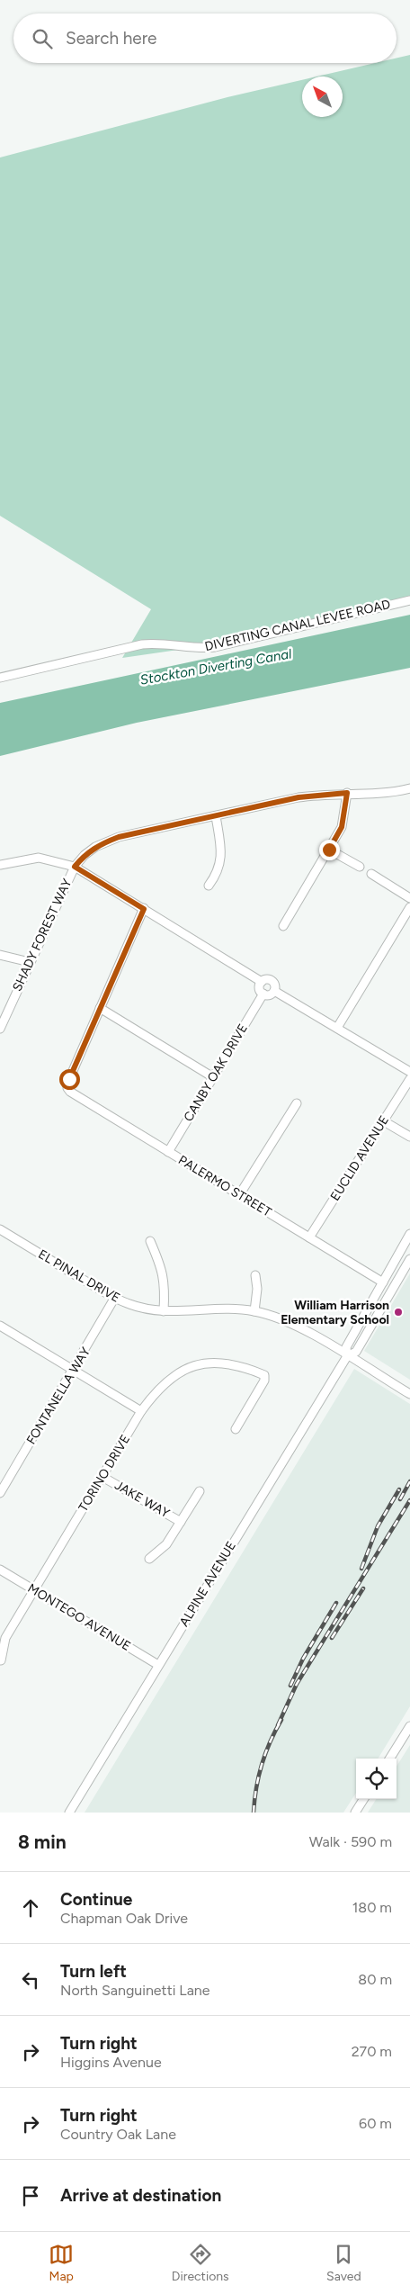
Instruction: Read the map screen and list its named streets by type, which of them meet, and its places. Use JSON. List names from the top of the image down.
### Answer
{
  "streets": {
    "street": [
      "DIVERTING CANAL LEVEE ROAD",
      "SHADY FOREST WAY",
      "CANBY OAK DRIVE",
      "EUCLID AVENUE",
      "PALERMO STREET",
      "EL PINAL DRIVE",
      "FONTANELLA WAY",
      "TORINO DRIVE",
      "JAKE WAY",
      "ALPINE AVENUE",
      "MONTEGO AVENUE"
    ]
  },
  "crossings": [
    ["CANBY OAK DRIVE", "PALERMO STREET"],
    ["EUCLID AVENUE", "PALERMO STREET"],
    ["PALERMO STREET", "ALPINE AVENUE"],
    ["EL PINAL DRIVE", "FONTANELLA WAY"],
    ["EL PINAL DRIVE", "ALPINE AVENUE"],
    ["TORINO DRIVE", "JAKE WAY"],
    ["TORINO DRIVE", "MONTEGO AVENUE"],
    ["ALPINE AVENUE", "MONTEGO AVENUE"]
  ],
  "water": ["Stockton Diverting Canal"],
  "places": ["William Harrison Elementary School"],
  "north": "top left",
  "page": {
    "search": "Search here",
    "heading": ["8 min", "Walk · 590 m"],
    "list": [
      ["Continue", "Chapman Oak Drive", "180 m"],
      ["Turn left", "North Sanguinetti Lane", "80 m"],
      ["Turn right", "Higgins Avenue", "270 m"],
      ["Turn right", "Country Oak Lane", "60 m"],
      "Arrive at destination"
    ],
    "nav": ["Map", "Directions", "Saved"]
  }
}
